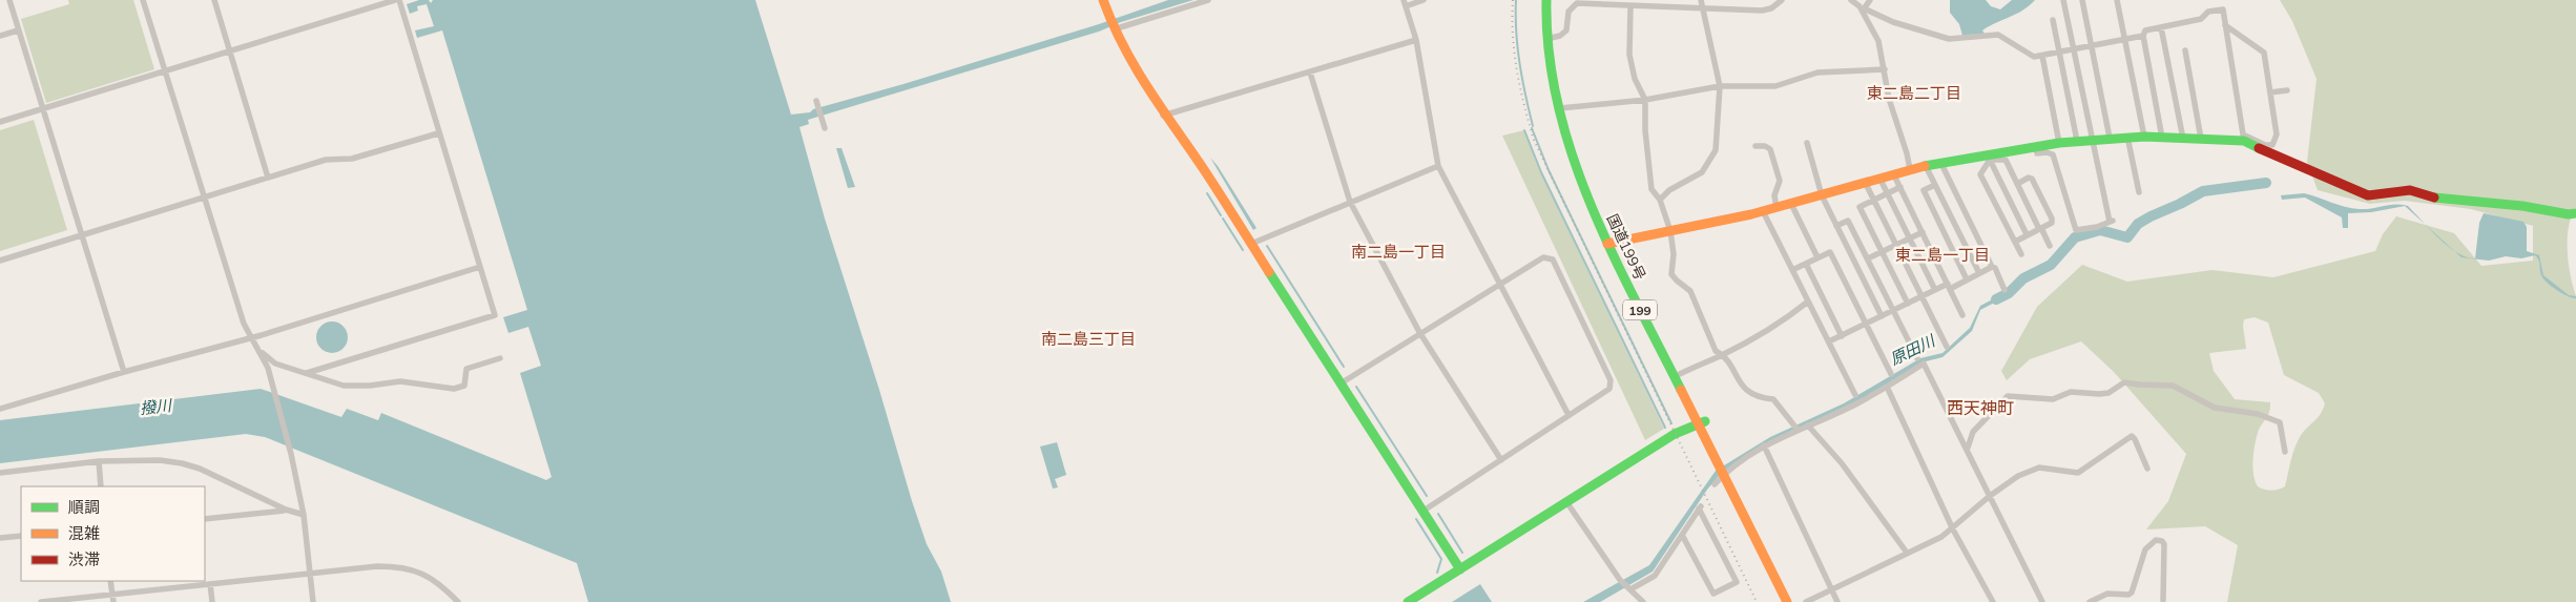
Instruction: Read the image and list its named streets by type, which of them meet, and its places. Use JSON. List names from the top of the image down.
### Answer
{
  "streets": {
    "main road": ["国道199号", "199"]
  },
  "districts": [
    "東二島二丁目",
    "南二島一丁目",
    "東二島一丁目",
    "南二島三丁目",
    "西天神町"
  ],
  "water": ["原田川", "撥川"],
  "legend": ["順調", "混雑", "渋滞"]
}
